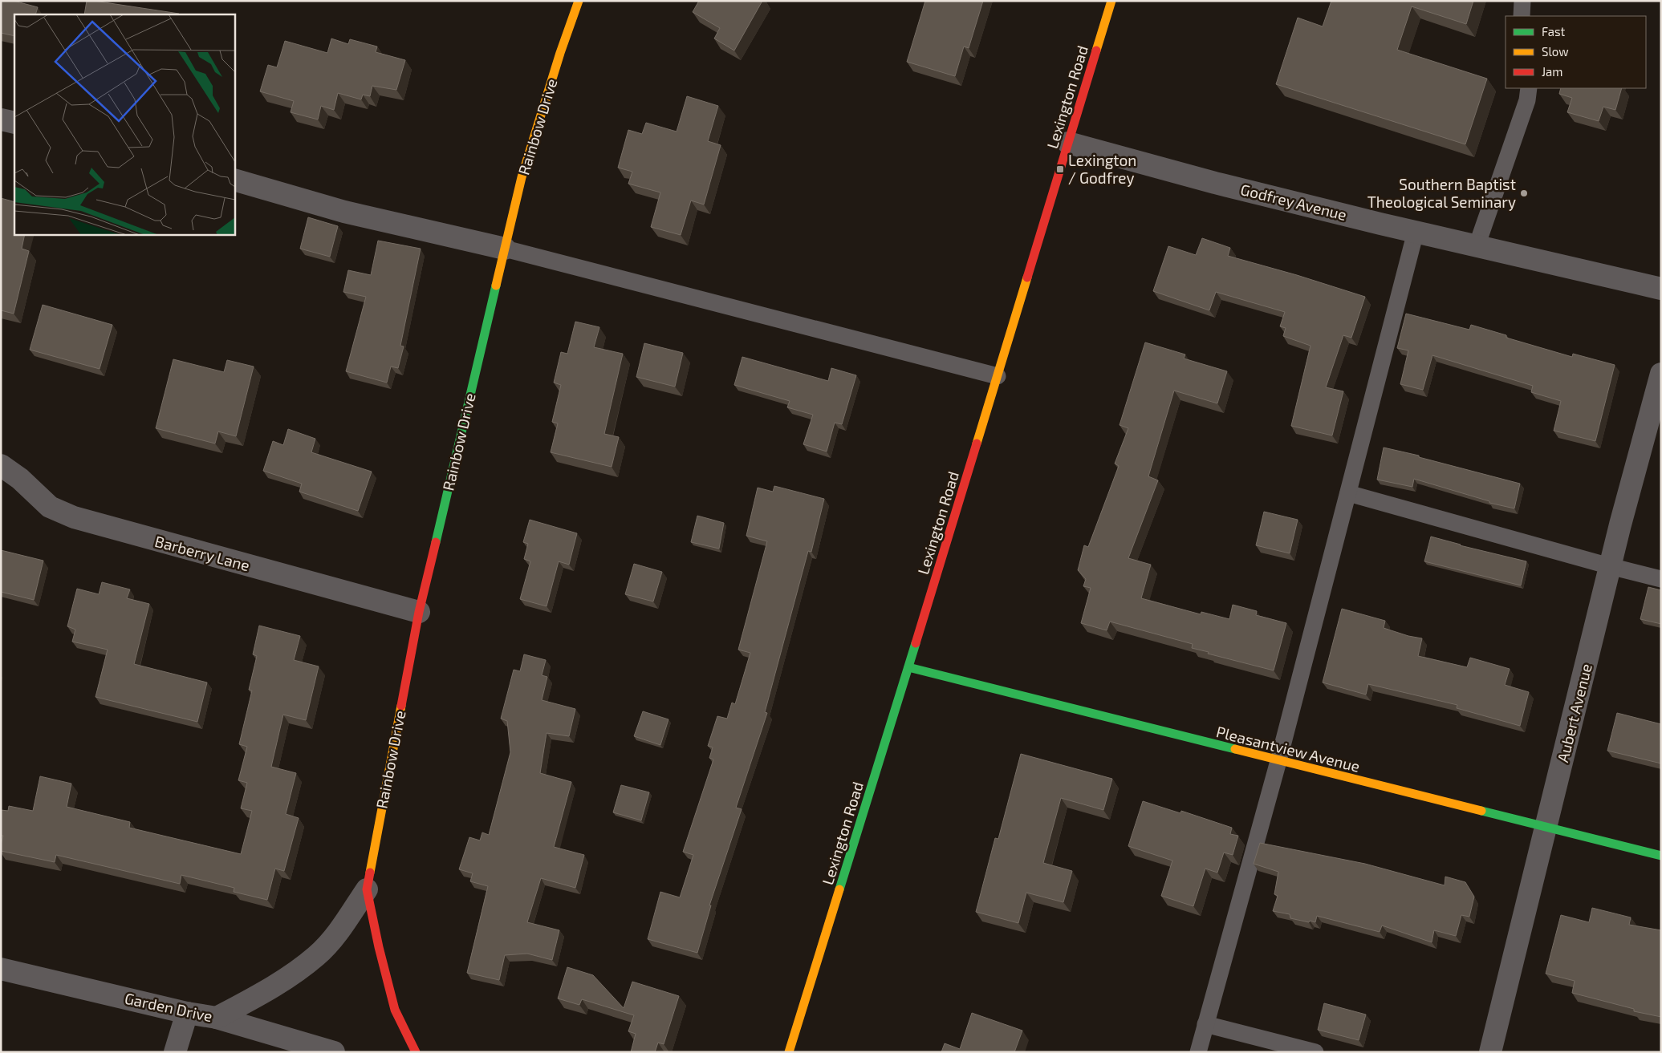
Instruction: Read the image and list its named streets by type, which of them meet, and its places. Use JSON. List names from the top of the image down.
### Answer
{
  "streets": {
    "street": [
      "Lexington Road",
      "Rainbow Drive",
      "Godfrey Avenue",
      "Barberry Lane",
      "Aubert Avenue",
      "Pleasantview Avenue",
      "Garden Drive"
    ]
  },
  "crossings": [
    ["Lexington Road", "Godfrey Avenue"],
    ["Lexington Road", "Pleasantview Avenue"],
    ["Rainbow Drive", "Barberry Lane"],
    ["Rainbow Drive", "Garden Drive"],
    ["Aubert Avenue", "Pleasantview Avenue"]
  ],
  "places": {
    "transit": ["Lexington / Godfrey"],
    "other": ["Southern Baptist Theological Seminary"]
  },
  "legend": ["Fast", "Slow", "Jam"]
}
